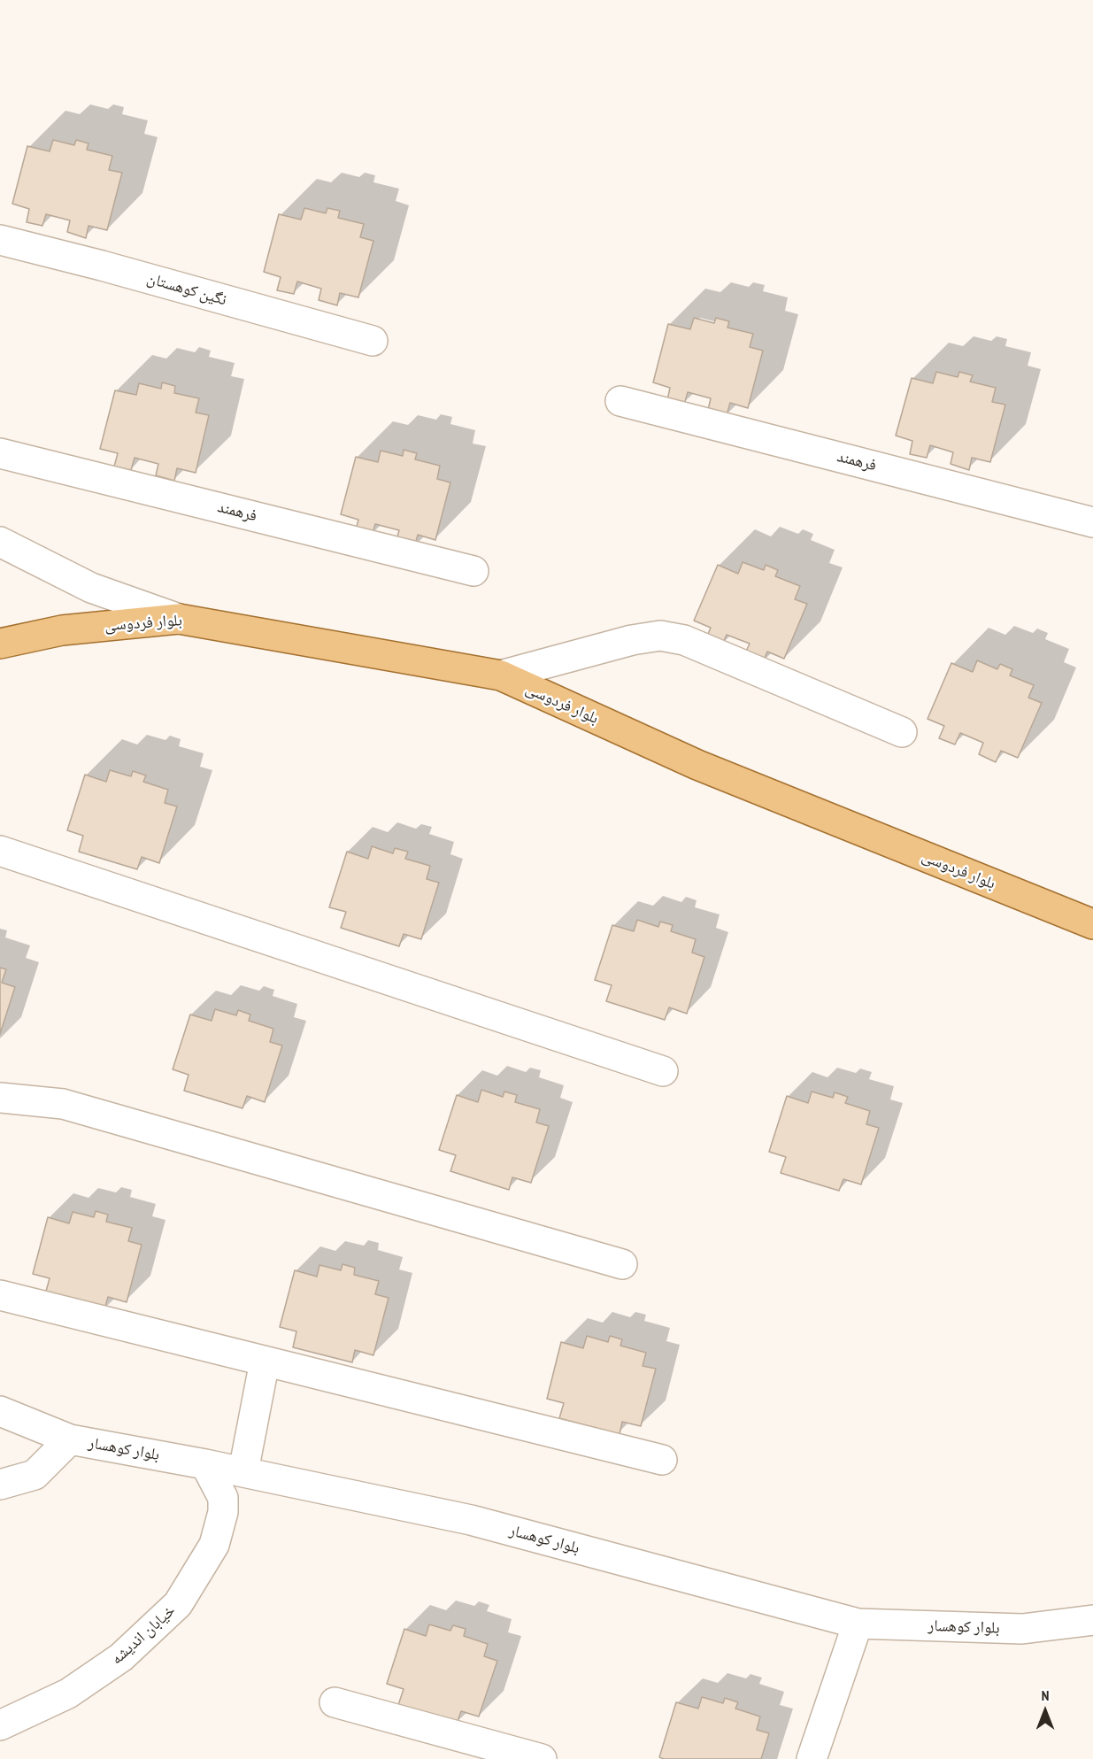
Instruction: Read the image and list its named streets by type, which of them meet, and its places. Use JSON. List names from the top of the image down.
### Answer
{
  "streets": {
    "main road": ["بلوار فردوسی"],
    "street": [
      "نگین کوهستان",
      "فرهمند",
      "بلوار کوهسار",
      "خیابان اندیشه"
    ]
  },
  "crossings": [
    ["بلوار کوهسار", "خیابان اندیشه"]
  ],
  "north": "top"
}
